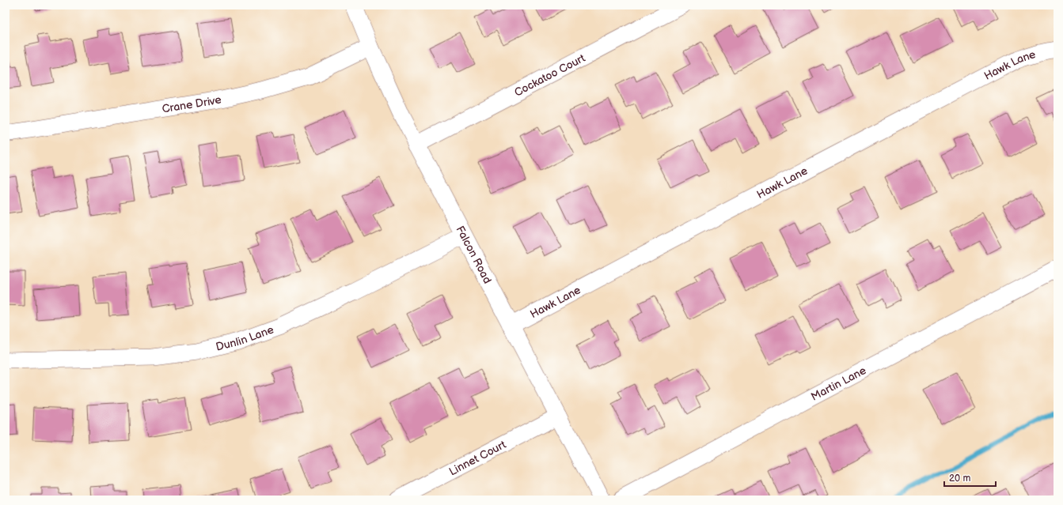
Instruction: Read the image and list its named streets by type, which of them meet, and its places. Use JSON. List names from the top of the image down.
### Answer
{
  "streets": {
    "street": [
      "Hawk Lane",
      "Cockatoo Court",
      "Crane Drive",
      "Falcon Road",
      "Dunlin Lane",
      "Martin Lane",
      "Linnet Court"
    ]
  },
  "crossings": [
    ["Hawk Lane", "Falcon Road"],
    ["Cockatoo Court", "Falcon Road"],
    ["Crane Drive", "Falcon Road"],
    ["Falcon Road", "Dunlin Lane"],
    ["Falcon Road", "Linnet Court"]
  ],
  "scale_bar": "20 m"
}
